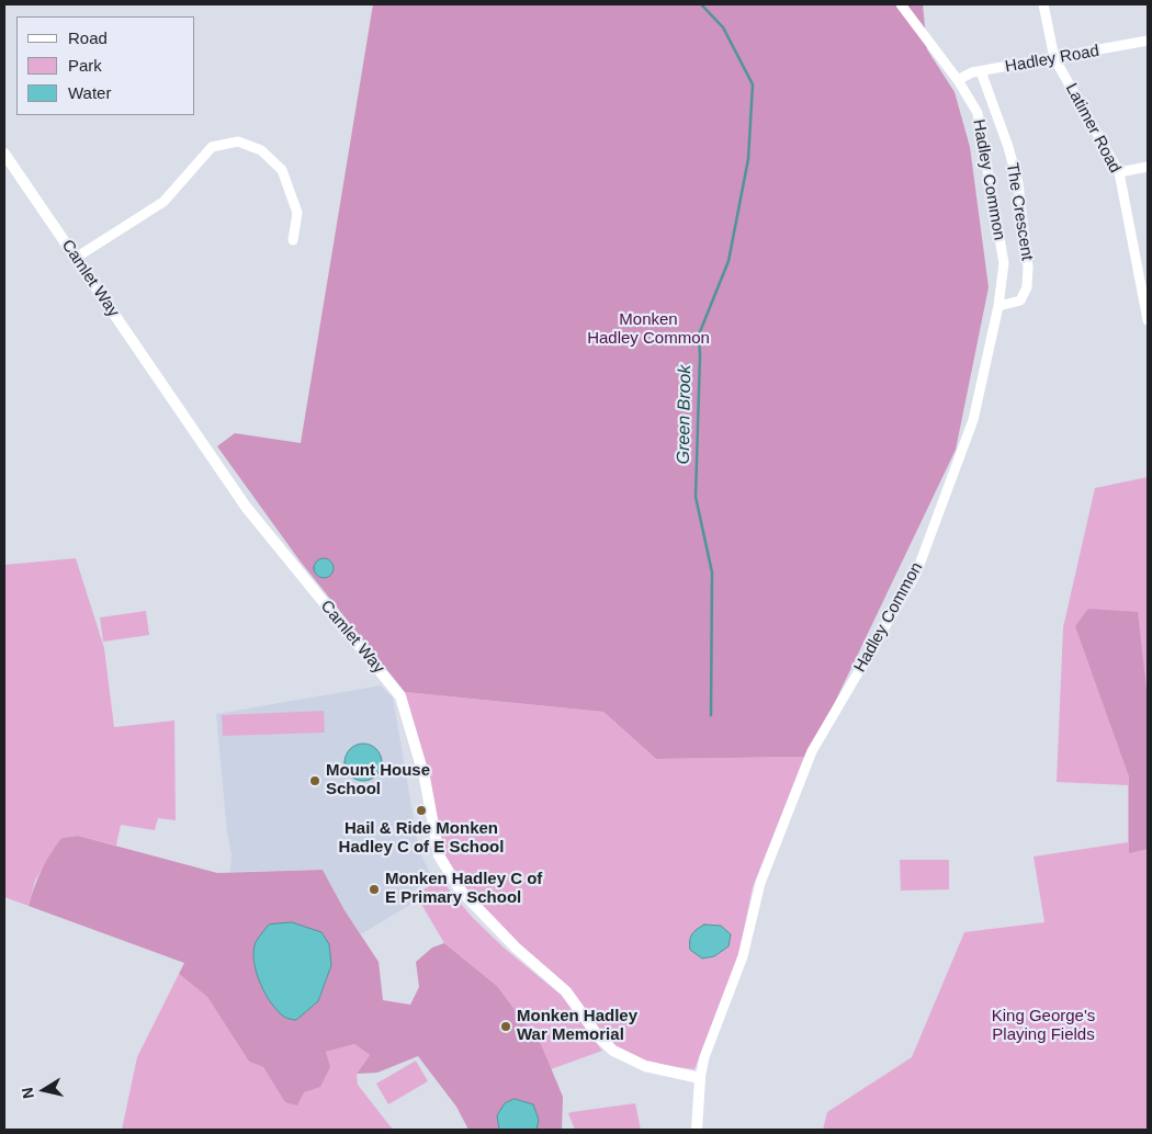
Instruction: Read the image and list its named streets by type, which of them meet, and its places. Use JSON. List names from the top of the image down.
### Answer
{
  "streets": {
    "street": [
      "Hadley Road",
      "Latimer Road",
      "Hadley Common",
      "The Crescent",
      "Camlet Way"
    ]
  },
  "crossings": [
    ["Hadley Road", "Latimer Road"],
    ["Hadley Road", "Hadley Common"],
    ["Hadley Road", "The Crescent"],
    ["Hadley Common", "The Crescent"],
    ["Hadley Common", "Camlet Way"]
  ],
  "water": ["Green Brook"],
  "parks": ["Monken Hadley Common", "King George's Playing Fields"],
  "places": [
    "Mount House School",
    "Hail & Ride Monken Hadley C of E School",
    "Monken Hadley C of E Primary School",
    "Monken Hadley War Memorial"
  ],
  "legend": ["Road", "Park", "Water"],
  "north": "left"
}
